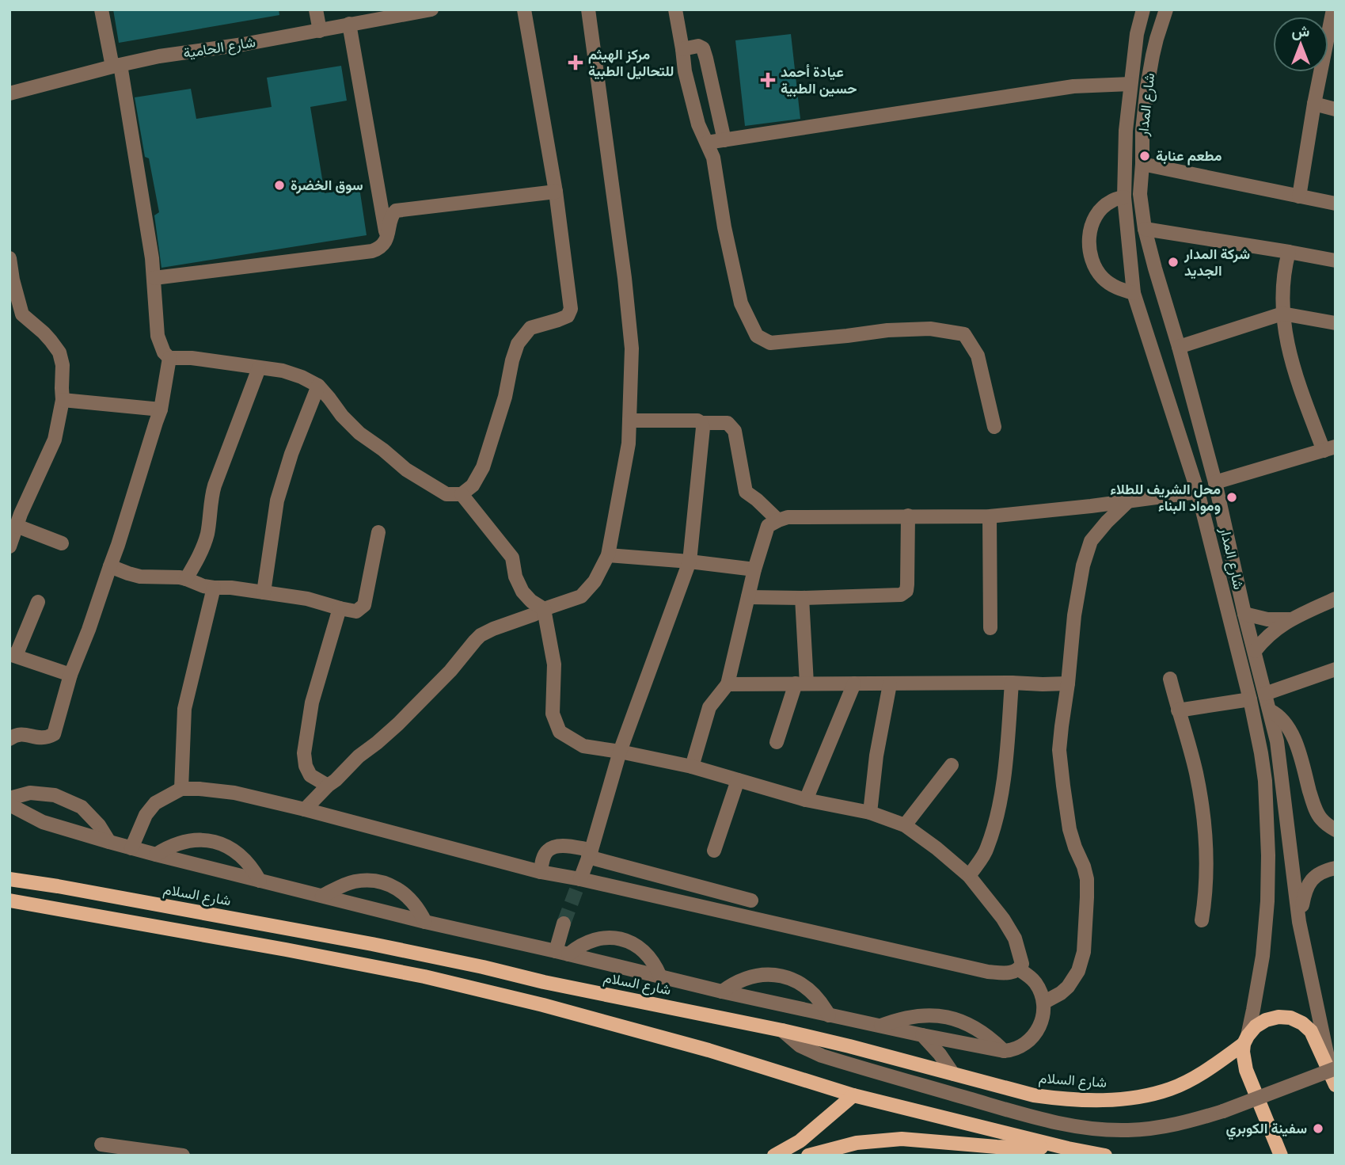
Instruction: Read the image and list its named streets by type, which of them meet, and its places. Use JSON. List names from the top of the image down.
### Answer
{
  "streets": {
    "main road": ["شارع السلام"],
    "street": ["شارع الحامية", "شارع المدار"]
  },
  "crossings": [
    ["شارع المدار", "شارع السلام"]
  ],
  "places": {
    "health": ["مركز الهيثم للتحاليل الطبية", "عيادة أحمد حسين الطبية"],
    "other": [
      "مطعم عنابة",
      "سوق الخضرة",
      "شركة المدار الجديد",
      "محل الشريف للطلاء ومواد البناء",
      "سفينة الكوبري"
    ]
  },
  "north": "top"
}
